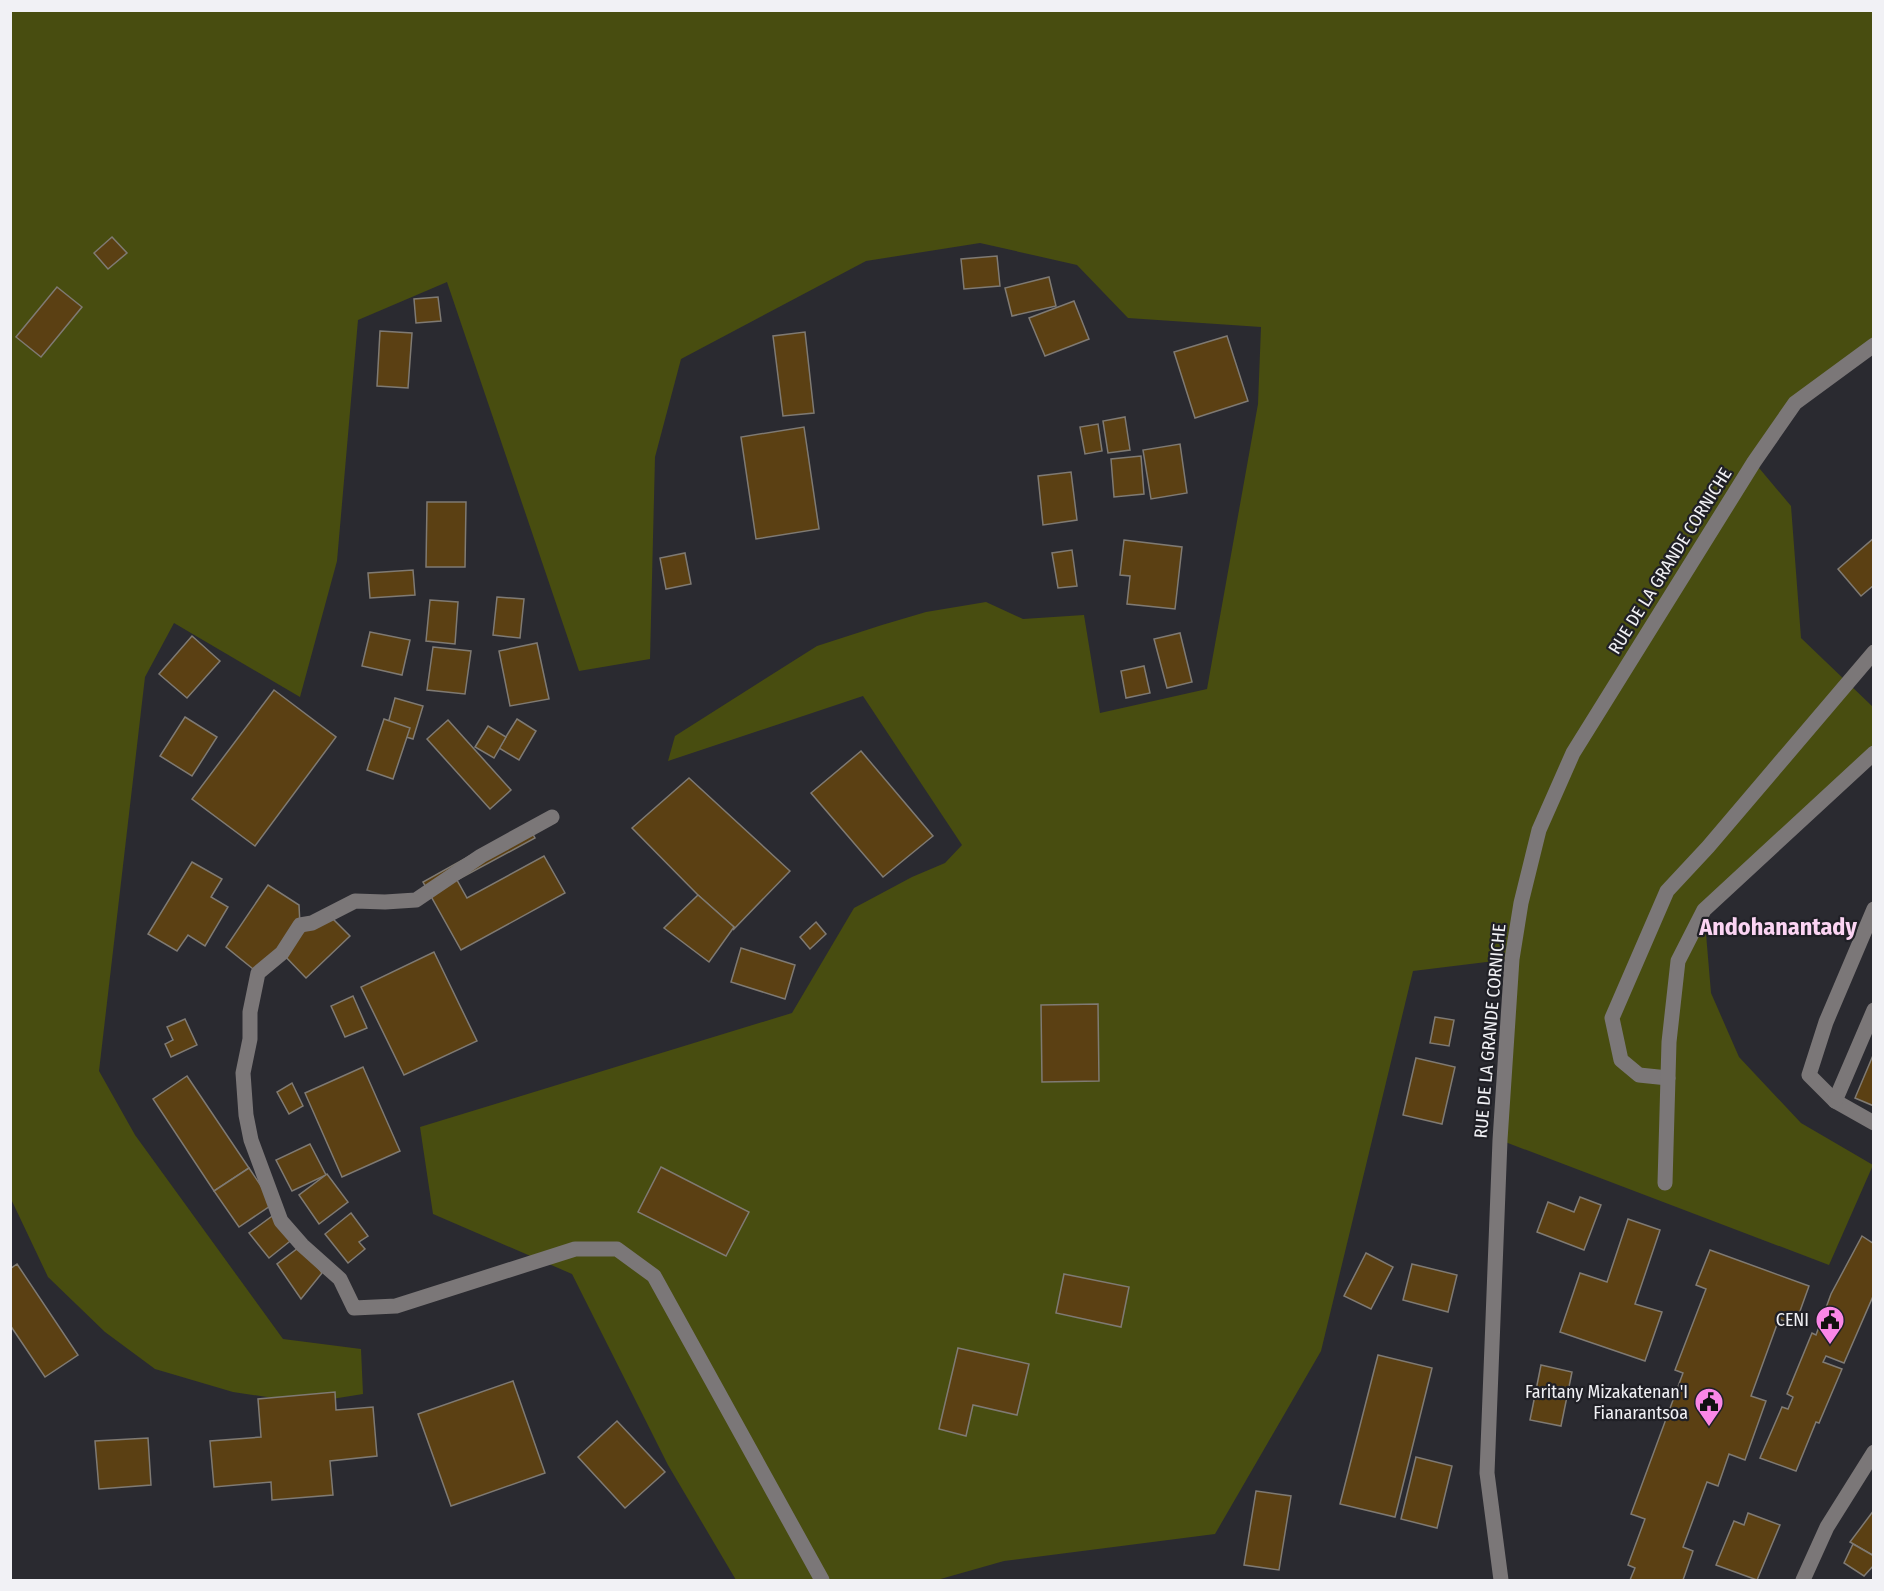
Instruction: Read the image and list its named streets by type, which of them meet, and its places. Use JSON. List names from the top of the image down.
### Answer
{
  "streets": {
    "street": ["RUE DE LA GRANDE CORNICHE"]
  },
  "districts": ["Andohanantady"],
  "places": {
    "public building": ["CENI", "Faritany Mizakatenan'I Fianarantsoa"]
  }
}
